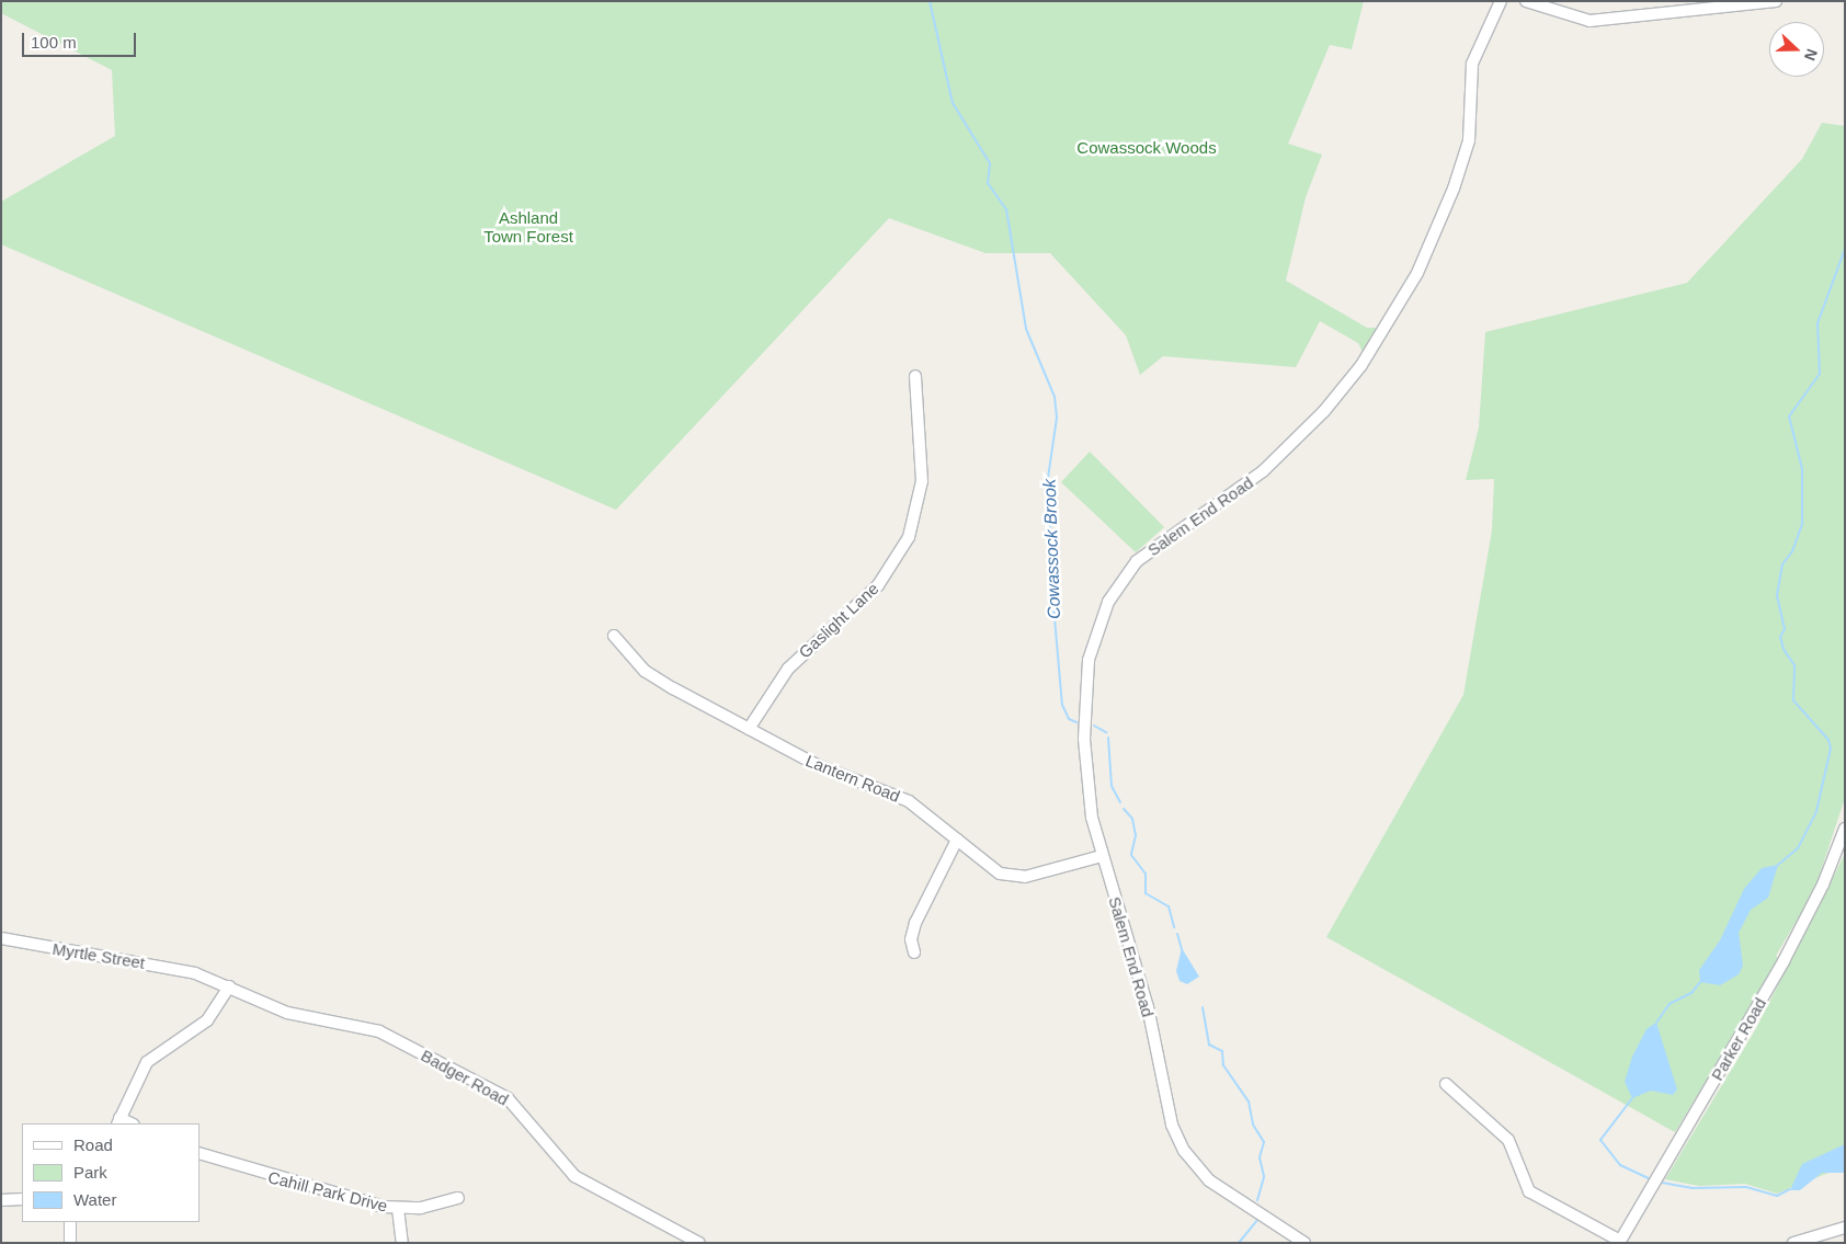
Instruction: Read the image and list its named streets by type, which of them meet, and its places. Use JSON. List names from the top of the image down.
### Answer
{
  "streets": {
    "street": [
      "Salem End Road",
      "Gaslight Lane",
      "Lantern Road",
      "Myrtle Street",
      "Parker Road",
      "Badger Road",
      "Cahill Park Drive"
    ]
  },
  "crossings": [
    ["Salem End Road", "Lantern Road"],
    ["Gaslight Lane", "Lantern Road"],
    ["Myrtle Street", "Badger Road"]
  ],
  "water": ["Cowassock Brook"],
  "parks": ["Cowassock Woods", "Ashland Town Forest"],
  "legend": ["Road", "Park", "Water"],
  "scale_bar": "100 m",
  "north": "right"
}
